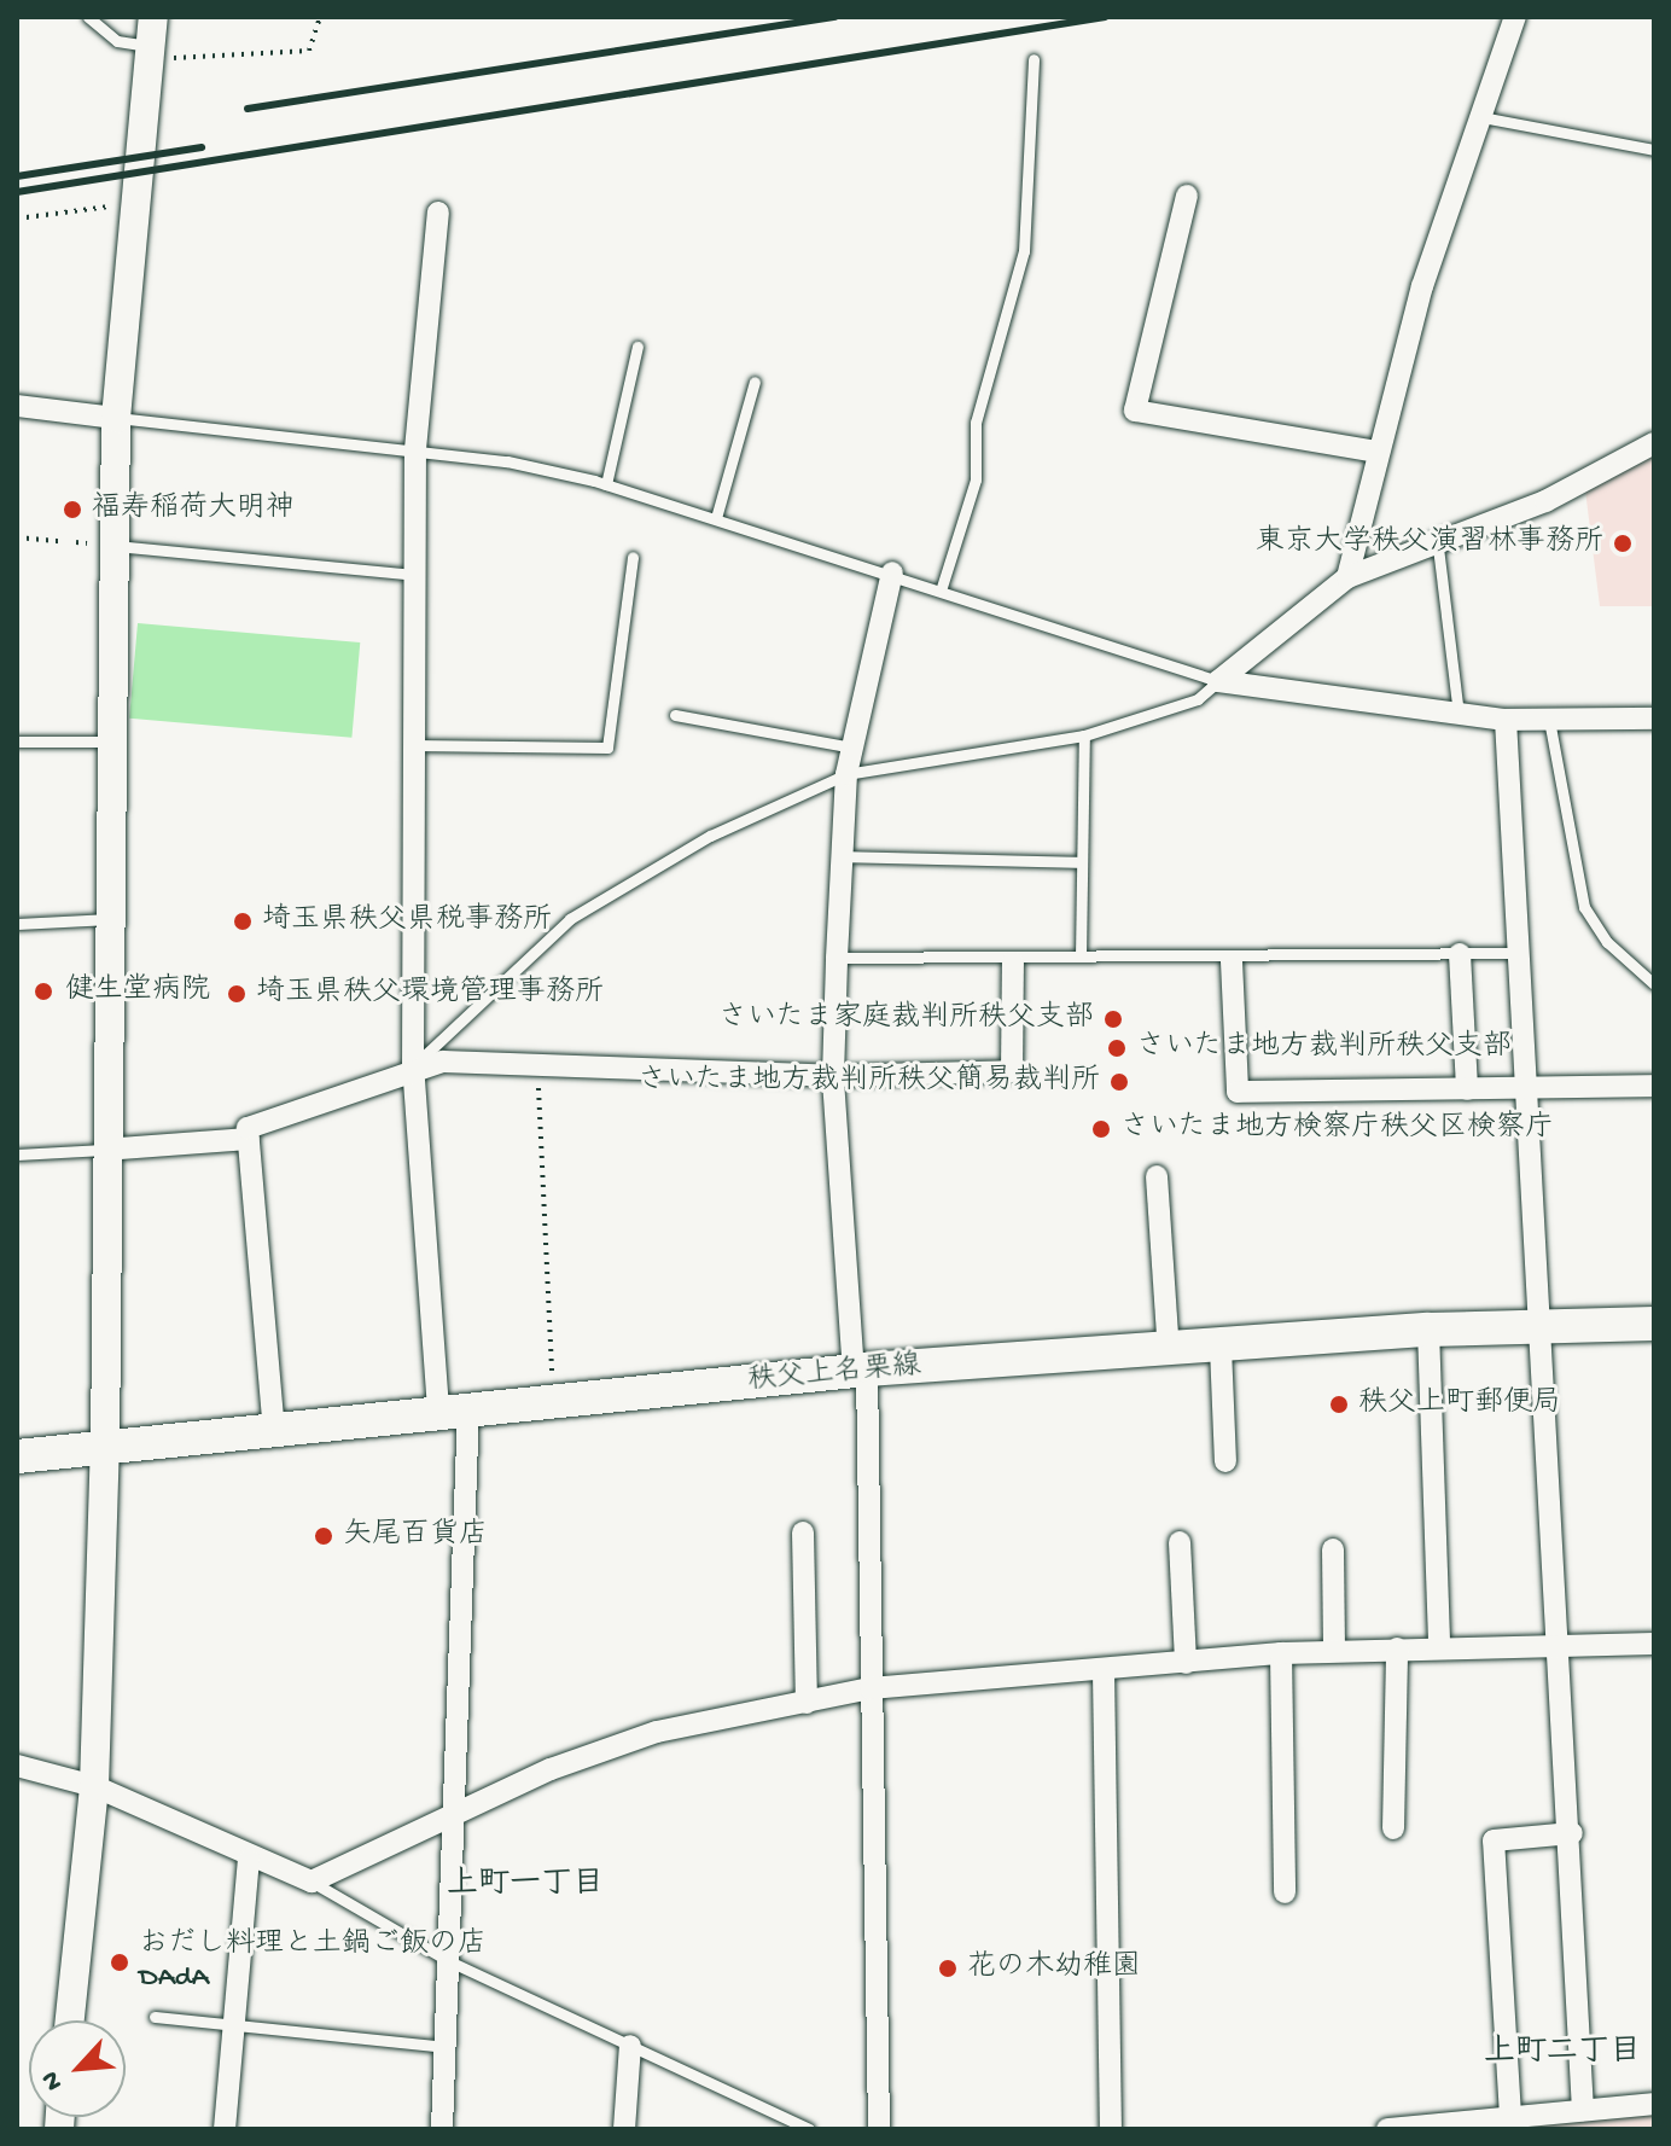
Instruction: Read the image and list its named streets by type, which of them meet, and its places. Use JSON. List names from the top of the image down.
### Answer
{
  "streets": {
    "main road": ["秩父上名栗線"]
  },
  "districts": ["上町一丁目", "上町二丁目"],
  "places": [
    "福寿稲荷大明神",
    "東京大学秩父演習林事務所",
    "埼玉県秩父県税事務所",
    "健生堂病院",
    "埼玉県秩父環境管理事務所",
    "さいたま家庭裁判所秩父支部",
    "さいたま地方裁判所秩父支部",
    "さいたま地方裁判所秩父簡易裁判所",
    "さいたま地方検察庁秩父区検察庁",
    "秩父上町郵便局",
    "矢尾百貨店",
    "おだし料理と土鍋ご飯の店 DAdA",
    "花の木幼稚園"
  ],
  "north": "bottom left"
}
